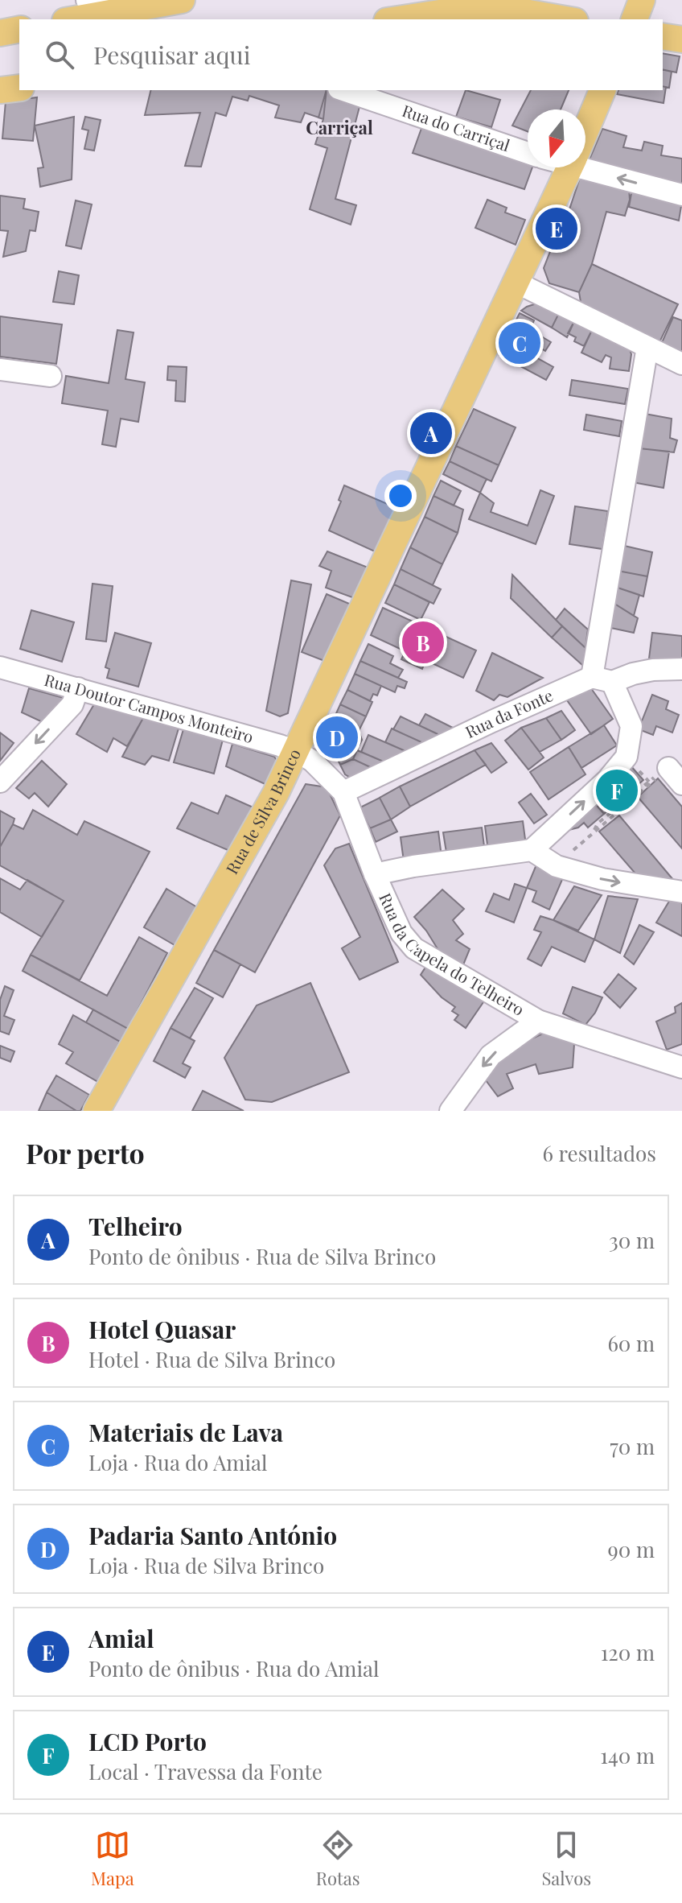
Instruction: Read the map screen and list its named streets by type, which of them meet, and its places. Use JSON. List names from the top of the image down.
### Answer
{
  "streets": {
    "main road": ["Rua de Silva Brinco"],
    "street": [
      "Rua do Carriçal",
      "Rua Doutor Campos Monteiro",
      "Rua da Fonte",
      "Rua da Capela do Telheiro"
    ]
  },
  "crossings": [
    ["Rua Doutor Campos Monteiro", "Rua de Silva Brinco"],
    ["Rua Doutor Campos Monteiro", "Rua da Capela do Telheiro"],
    ["Rua da Fonte", "Rua da Capela do Telheiro"],
    ["Rua de Silva Brinco", "Rua da Capela do Telheiro"]
  ],
  "districts": ["Carriçal"],
  "north": "bottom",
  "page": {
    "search": "Pesquisar aqui",
    "pins": [
      "E",
      "C",
      "A",
      "B",
      "D",
      "F"
    ],
    "heading": ["Por perto", "6 resultados"],
    "list": [
      {
        "mark": "A",
        "name": "Telheiro",
        "note": "Ponto de ônibus · Rua de Silva Brinco",
        "value": "30 m"
      },
      {
        "mark": "B",
        "name": "Hotel Quasar",
        "note": "Hotel · Rua de Silva Brinco",
        "value": "60 m"
      },
      {
        "mark": "C",
        "name": "Materiais de Lava",
        "note": "Loja · Rua do Amial",
        "value": "70 m"
      },
      {
        "mark": "D",
        "name": "Padaria Santo António",
        "note": "Loja · Rua de Silva Brinco",
        "value": "90 m"
      },
      {
        "mark": "E",
        "name": "Amial",
        "note": "Ponto de ônibus · Rua do Amial",
        "value": "120 m"
      },
      {
        "mark": "F",
        "name": "LCD Porto",
        "note": "Local · Travessa da Fonte",
        "value": "140 m"
      }
    ],
    "nav": ["Mapa", "Rotas", "Salvos"]
  }
}
